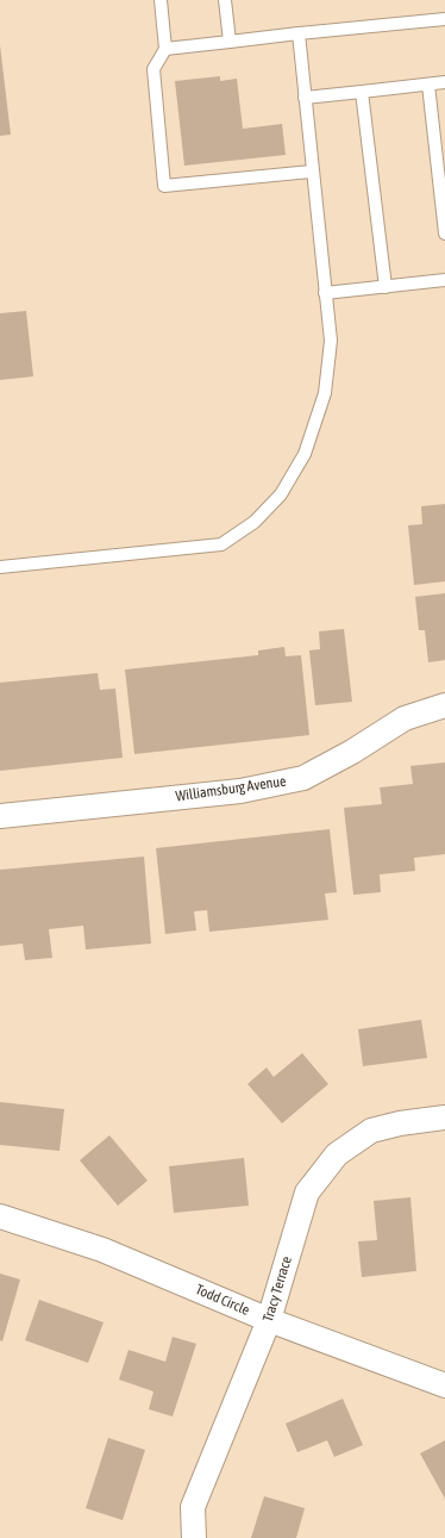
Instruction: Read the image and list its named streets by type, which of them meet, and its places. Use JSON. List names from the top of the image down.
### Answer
{
  "streets": {
    "street": ["Williamsburg Avenue", "Tracy Terrace", "Todd Circle"]
  },
  "crossings": [
    ["Tracy Terrace", "Todd Circle"]
  ]
}
